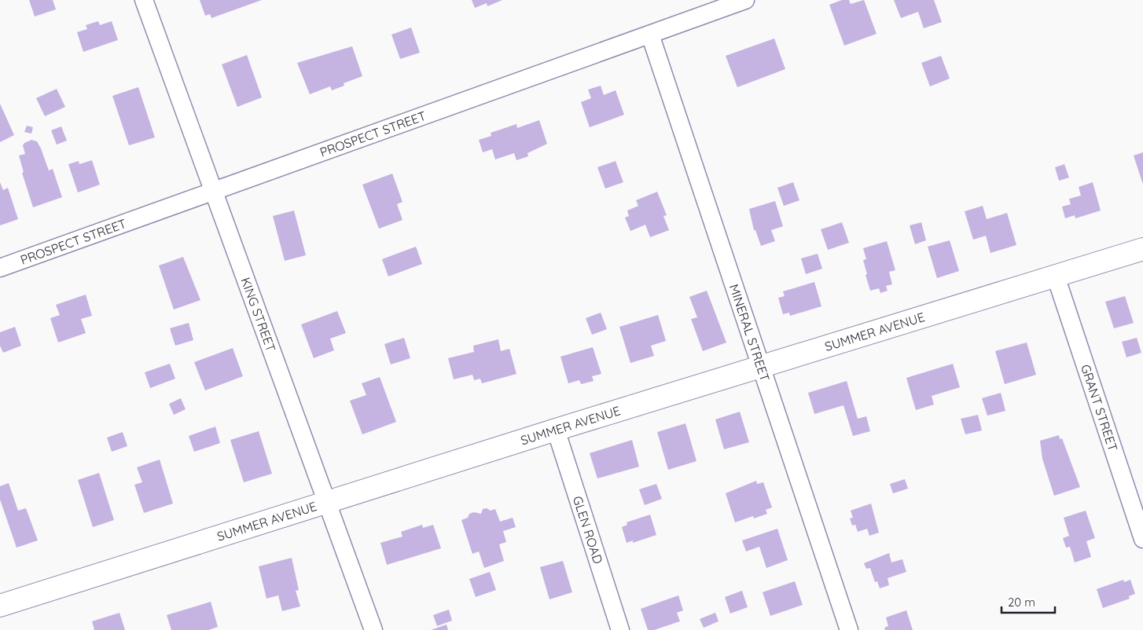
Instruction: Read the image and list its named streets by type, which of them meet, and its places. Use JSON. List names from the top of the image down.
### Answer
{
  "streets": {
    "street": [
      "PROSPECT STREET",
      "KING STREET",
      "MINERAL STREET",
      "SUMMER AVENUE",
      "GRANT STREET",
      "GLEN ROAD"
    ]
  },
  "crossings": [
    ["PROSPECT STREET", "KING STREET"],
    ["PROSPECT STREET", "MINERAL STREET"],
    ["KING STREET", "SUMMER AVENUE"],
    ["MINERAL STREET", "SUMMER AVENUE"],
    ["SUMMER AVENUE", "GRANT STREET"],
    ["SUMMER AVENUE", "GLEN ROAD"]
  ],
  "scale_bar": "20 m"
}
